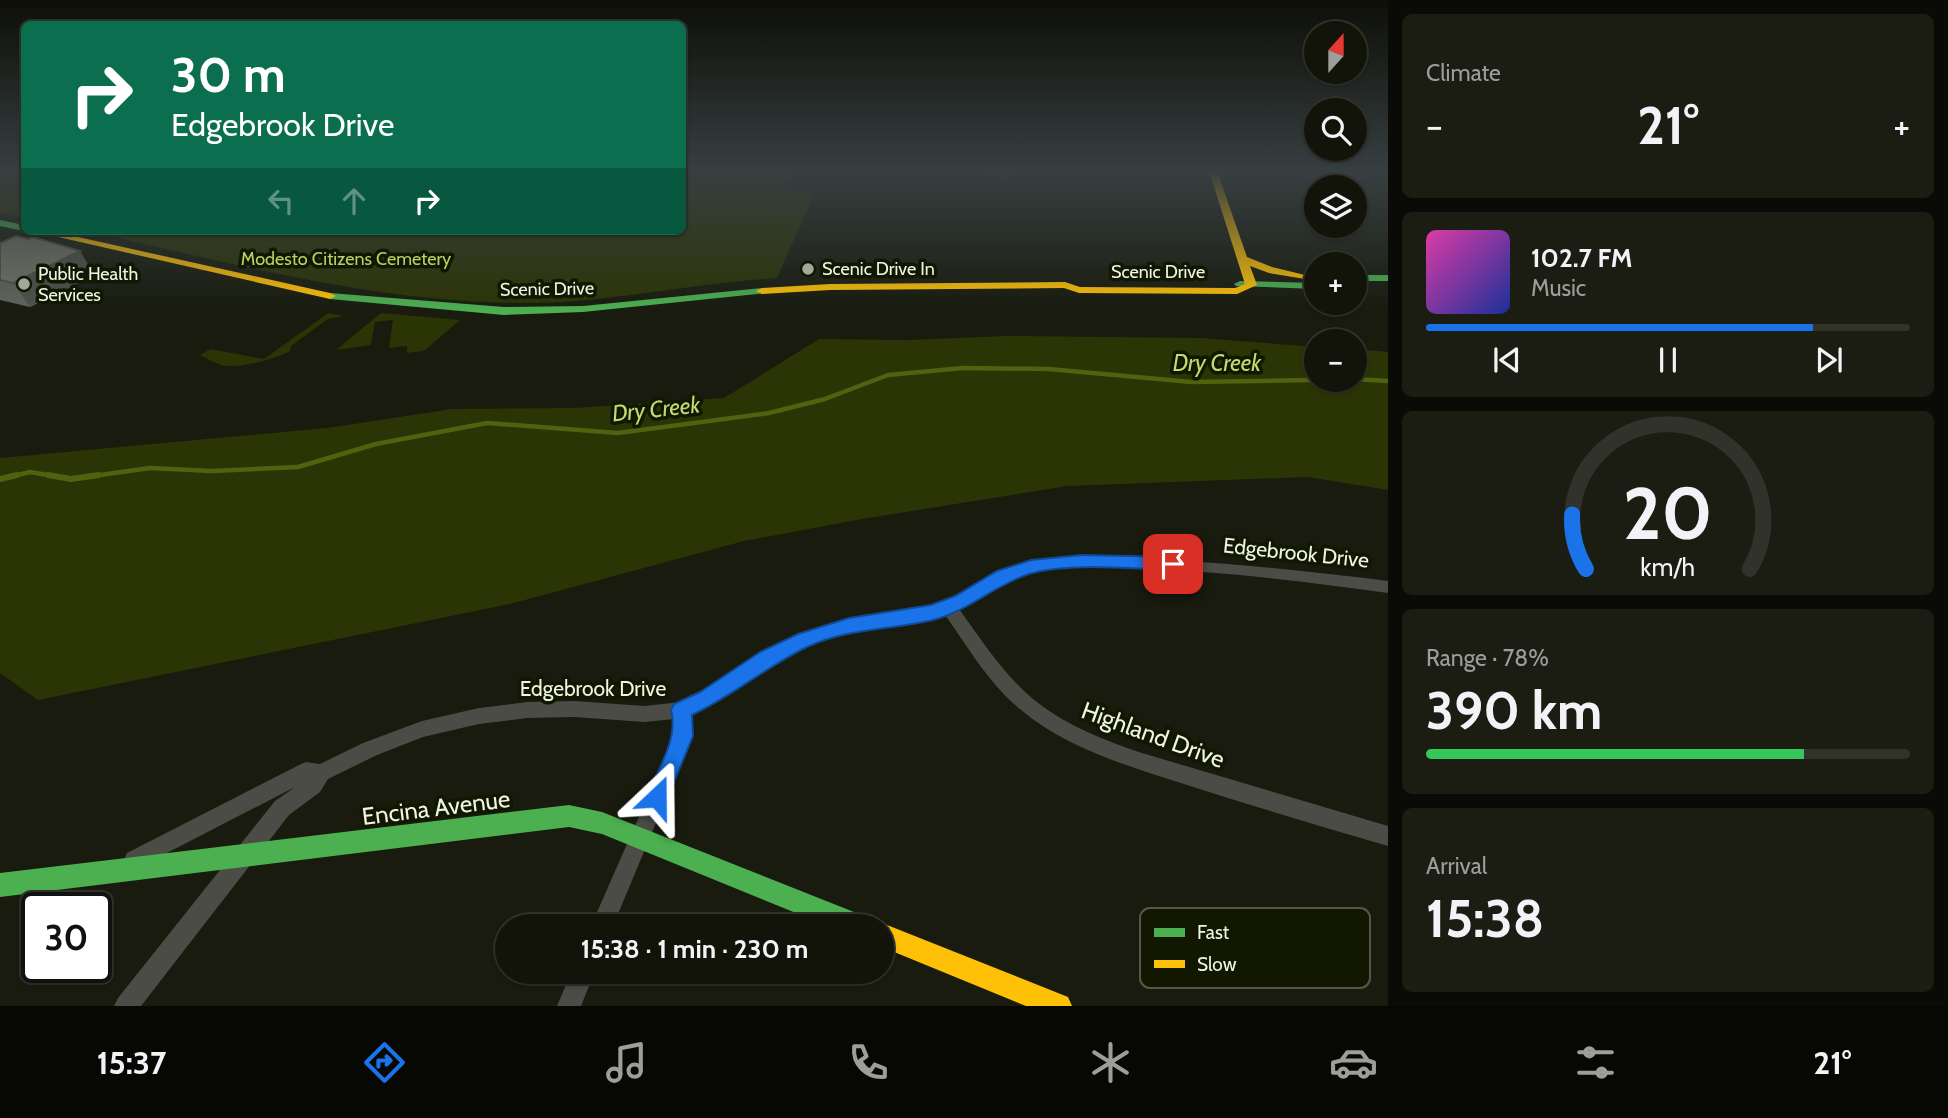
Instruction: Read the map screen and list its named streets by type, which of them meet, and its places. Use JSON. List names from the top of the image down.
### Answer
{
  "streets": {
    "main road": ["Scenic Drive", "Encina Avenue"],
    "street": ["Edgebrook Drive", "Highland Drive"]
  },
  "crossings": [
    ["Edgebrook Drive", "Highland Drive"],
    ["Edgebrook Drive", "Encina Avenue"]
  ],
  "water": ["Dry Creek"],
  "parks": ["Modesto Citizens Cemetery"],
  "places": ["Scenic Drive In", "Public Health Services"],
  "legend": ["Fast", "Slow"],
  "north": "top",
  "page": {
    "tile": [
      "Climate",
      ["Range · 78%", "390 km"],
      ["Arrival", "15:38"]
    ],
    "map_buttons": ["+", "−"],
    "turn": ["30 m", "Edgebrook Drive"],
    "heat": ["−", "21°", "+"],
    "song": ["102.7 FM", "Music"],
    "limit": "30",
    "trip": "15:38 · 1 min · 230 m",
    "tabs": ["15:37", "21°"],
    "gauge": ["20", "km/h"]
  }
}
